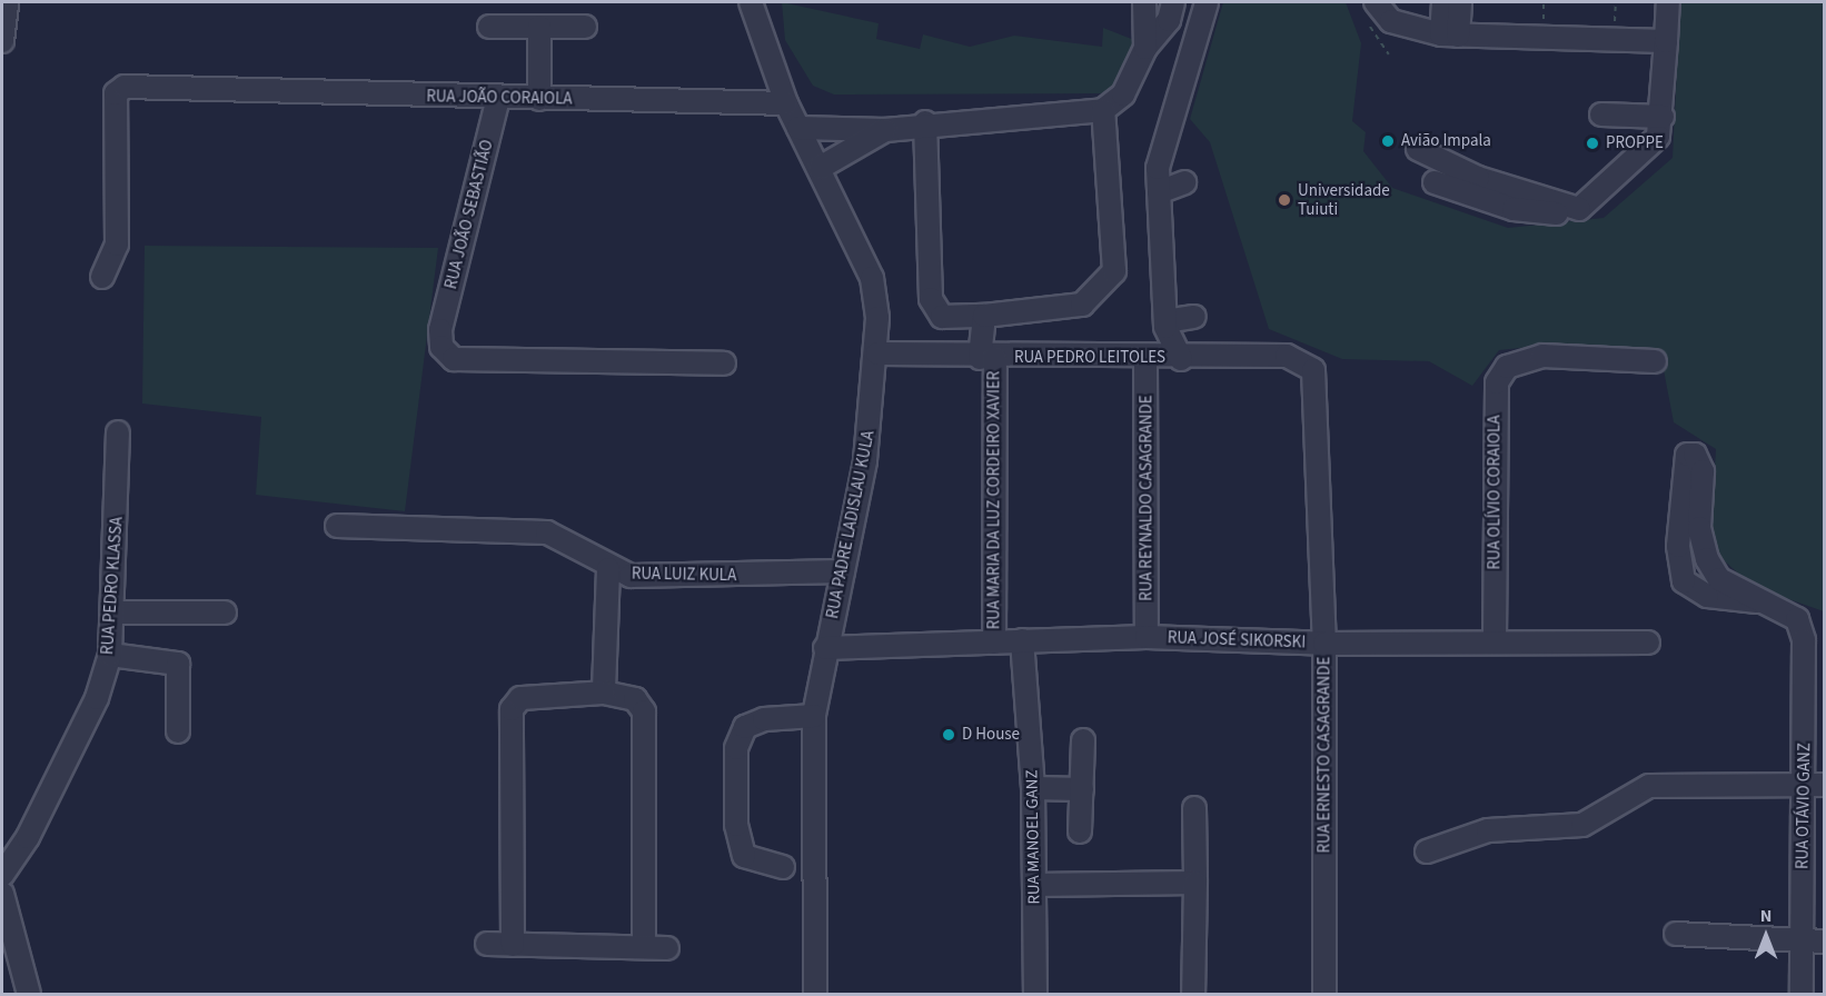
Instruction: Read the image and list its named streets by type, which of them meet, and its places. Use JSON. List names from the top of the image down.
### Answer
{
  "streets": {
    "street": [
      "RUA JOÃO CORAIOLA",
      "RUA JOÃO SEBASTIÃO",
      "RUA PEDRO LEITOLES",
      "RUA OLÍVIO CORAIOLA",
      "RUA REYNALDO CASAGRANDE",
      "RUA MARIA DA LUZ CORDEIRO XAVIER",
      "RUA PADRE LADISLAU KULA",
      "RUA LUIZ KULA",
      "RUA PEDRO KLASSA",
      "RUA JOSÉ SIKORSKI",
      "RUA ERNESTO CASAGRANDE",
      "RUA OTÁVIO GANZ",
      "RUA MANOEL GANZ"
    ]
  },
  "crossings": [
    ["RUA JOÃO CORAIOLA", "RUA JOÃO SEBASTIÃO"],
    ["RUA JOÃO CORAIOLA", "RUA PADRE LADISLAU KULA"],
    ["RUA PEDRO LEITOLES", "RUA REYNALDO CASAGRANDE"],
    ["RUA PEDRO LEITOLES", "RUA MARIA DA LUZ CORDEIRO XAVIER"],
    ["RUA PEDRO LEITOLES", "RUA PADRE LADISLAU KULA"],
    ["RUA PEDRO LEITOLES", "RUA ERNESTO CASAGRANDE"],
    ["RUA OLÍVIO CORAIOLA", "RUA JOSÉ SIKORSKI"],
    ["RUA REYNALDO CASAGRANDE", "RUA JOSÉ SIKORSKI"],
    ["RUA MARIA DA LUZ CORDEIRO XAVIER", "RUA JOSÉ SIKORSKI"],
    ["RUA PADRE LADISLAU KULA", "RUA LUIZ KULA"],
    ["RUA PADRE LADISLAU KULA", "RUA JOSÉ SIKORSKI"],
    ["RUA JOSÉ SIKORSKI", "RUA ERNESTO CASAGRANDE"],
    ["RUA JOSÉ SIKORSKI", "RUA MANOEL GANZ"]
  ],
  "places": [
    "Avião Impala",
    "PROPPE",
    "Universidade Tuiuti",
    "D House"
  ],
  "north": "top"
}
